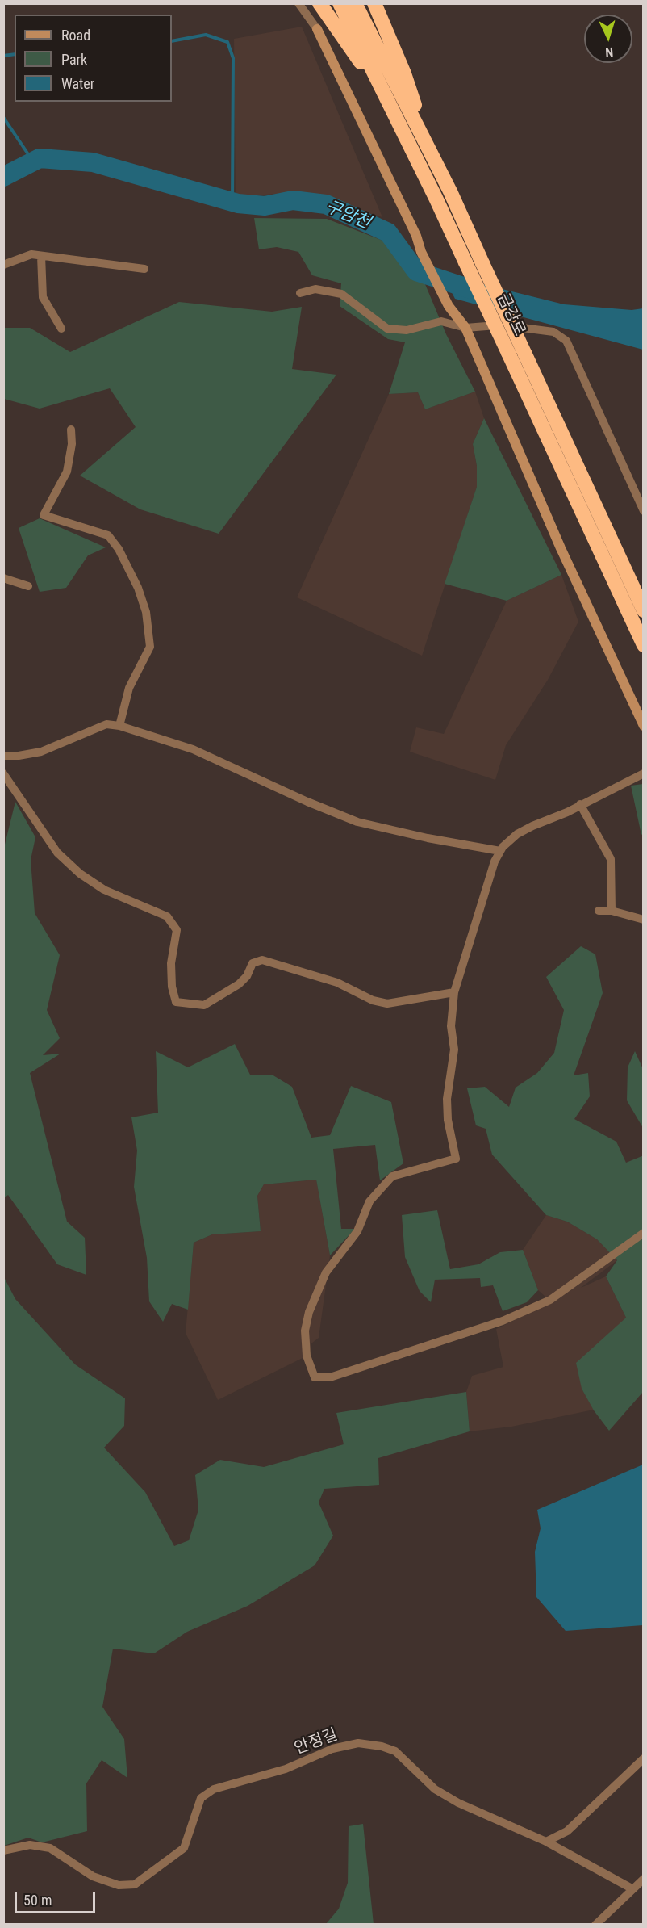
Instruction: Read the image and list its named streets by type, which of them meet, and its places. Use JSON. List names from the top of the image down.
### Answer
{
  "streets": {
    "highway": ["금강로"],
    "street": ["안정길"]
  },
  "water": ["구암천"],
  "legend": ["Road", "Park", "Water"],
  "scale_bar": "50 m",
  "north": "bottom"
}
